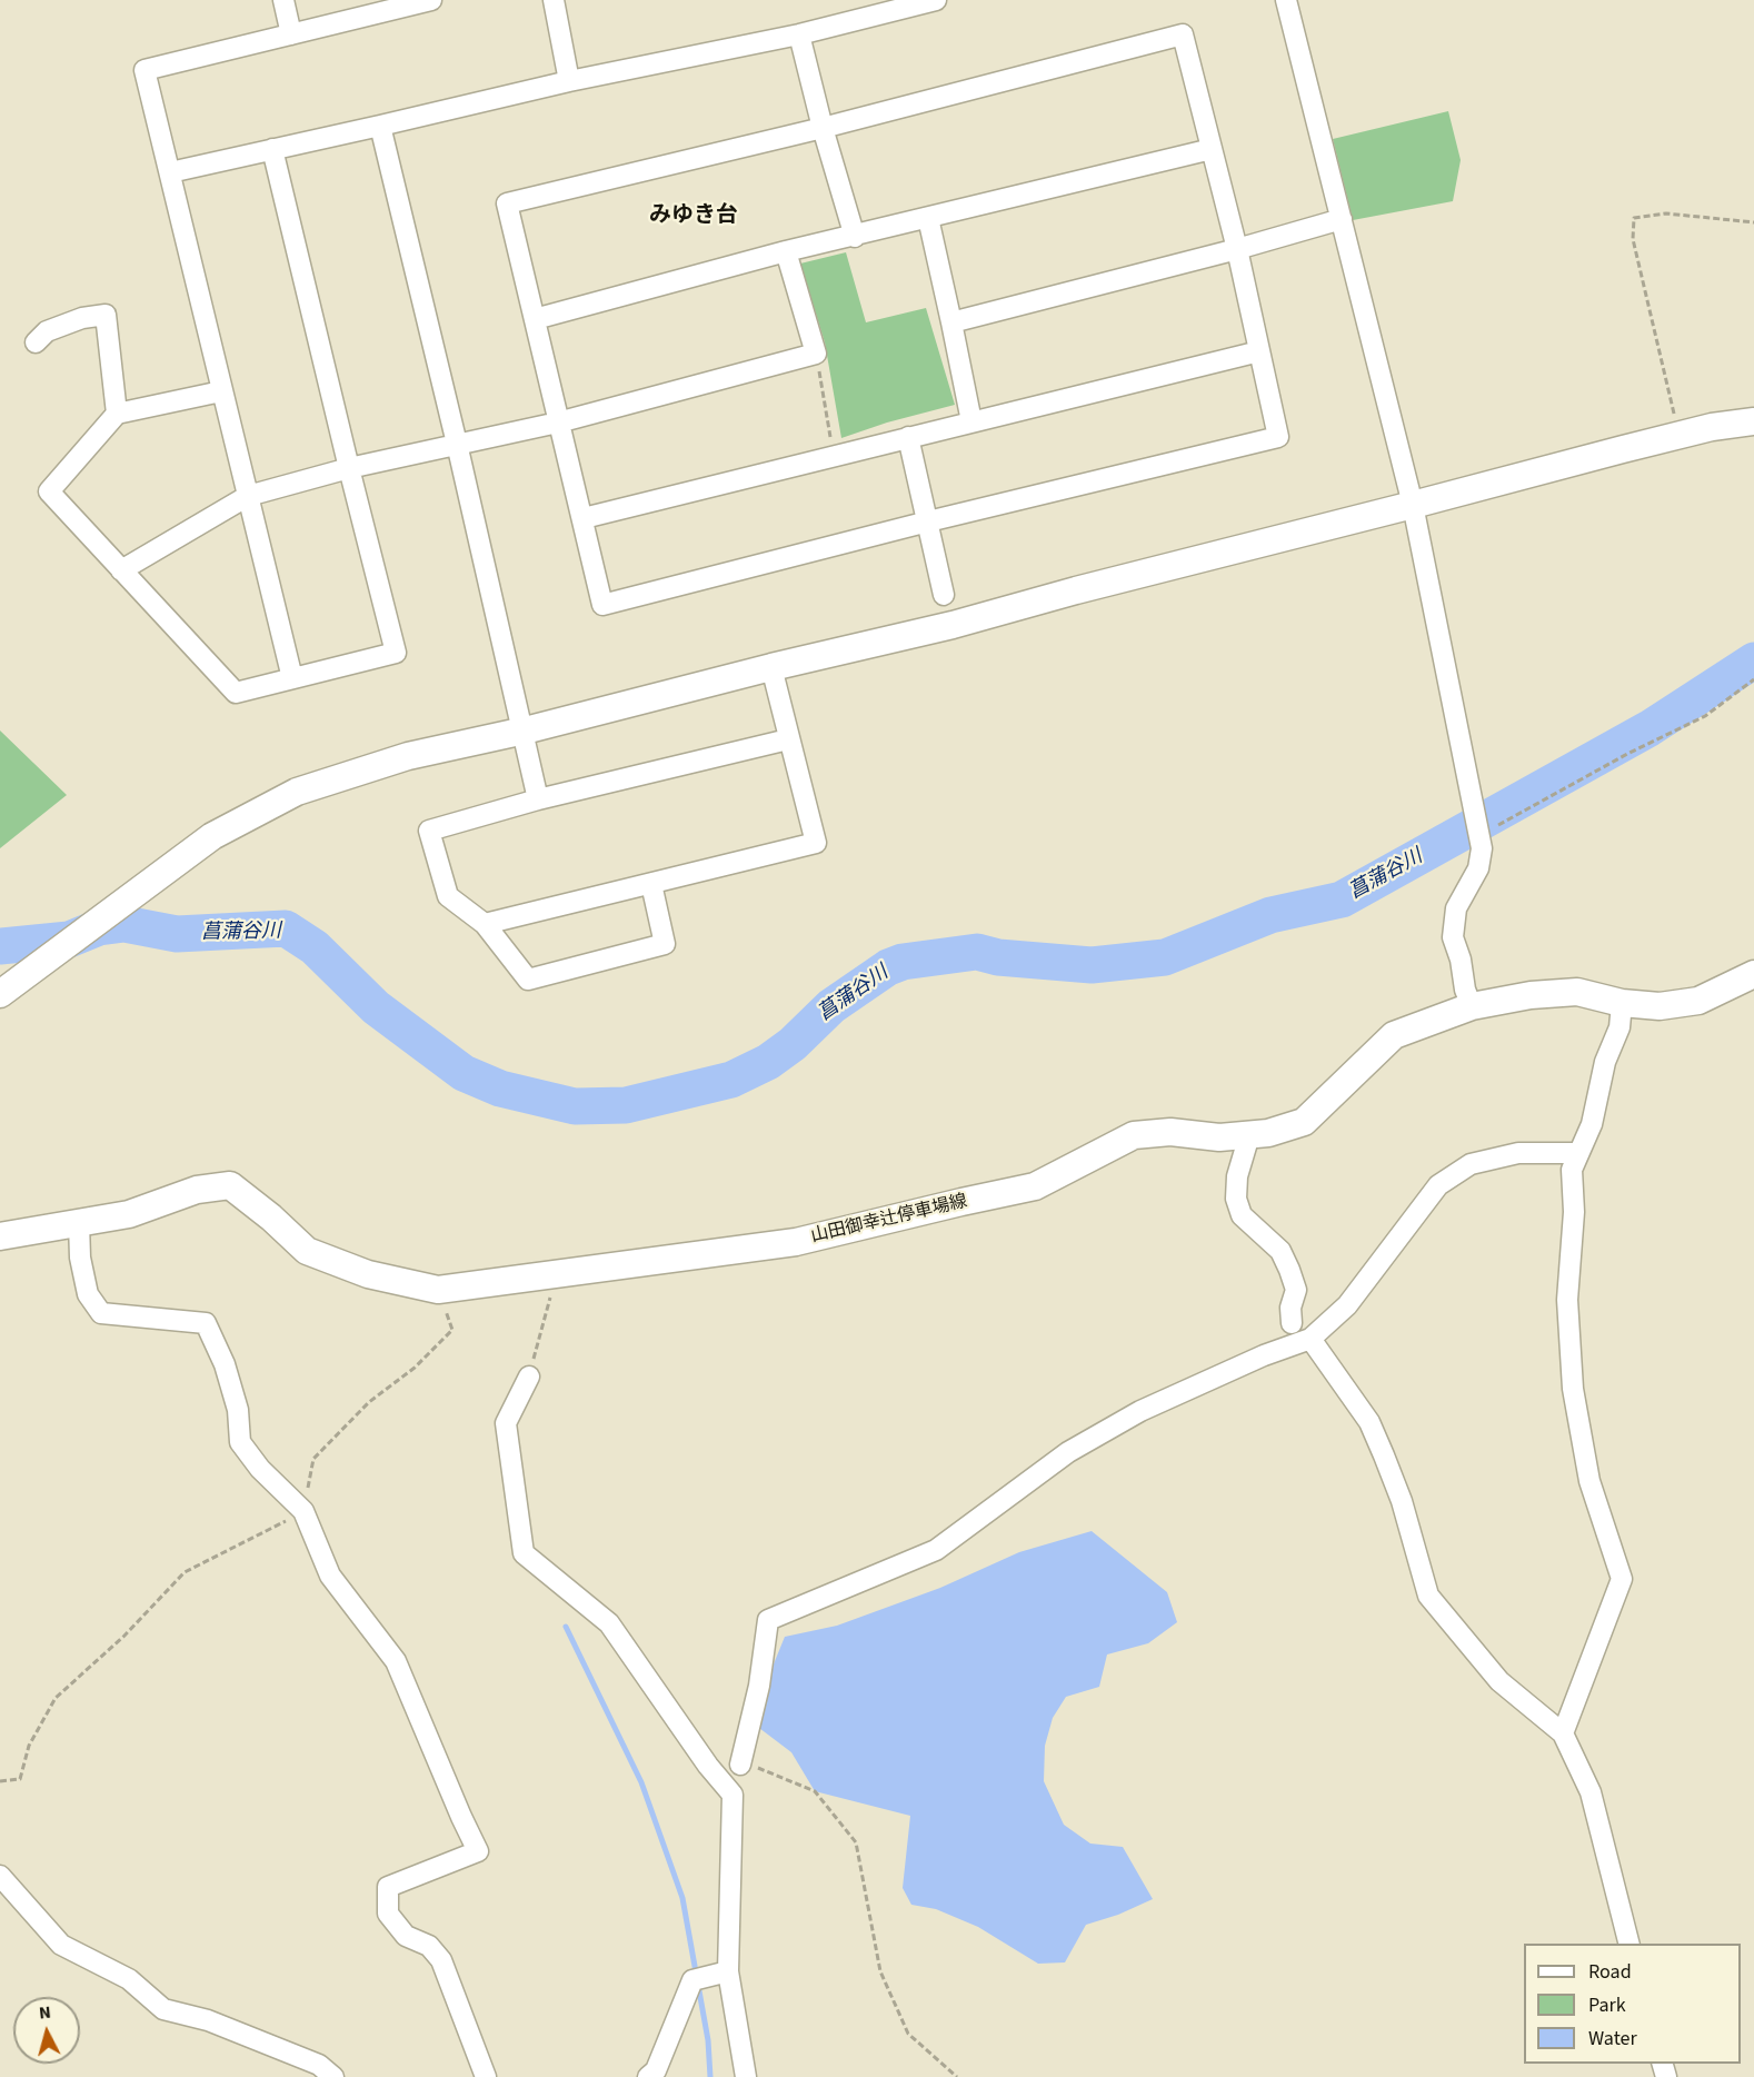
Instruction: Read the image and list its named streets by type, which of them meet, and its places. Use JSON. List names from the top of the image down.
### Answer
{
  "streets": {
    "street": ["山田御幸辻停車場線"]
  },
  "districts": ["みゆき台"],
  "water": ["菖蒲谷川"],
  "legend": ["Road", "Park", "Water"],
  "north": "top"
}
